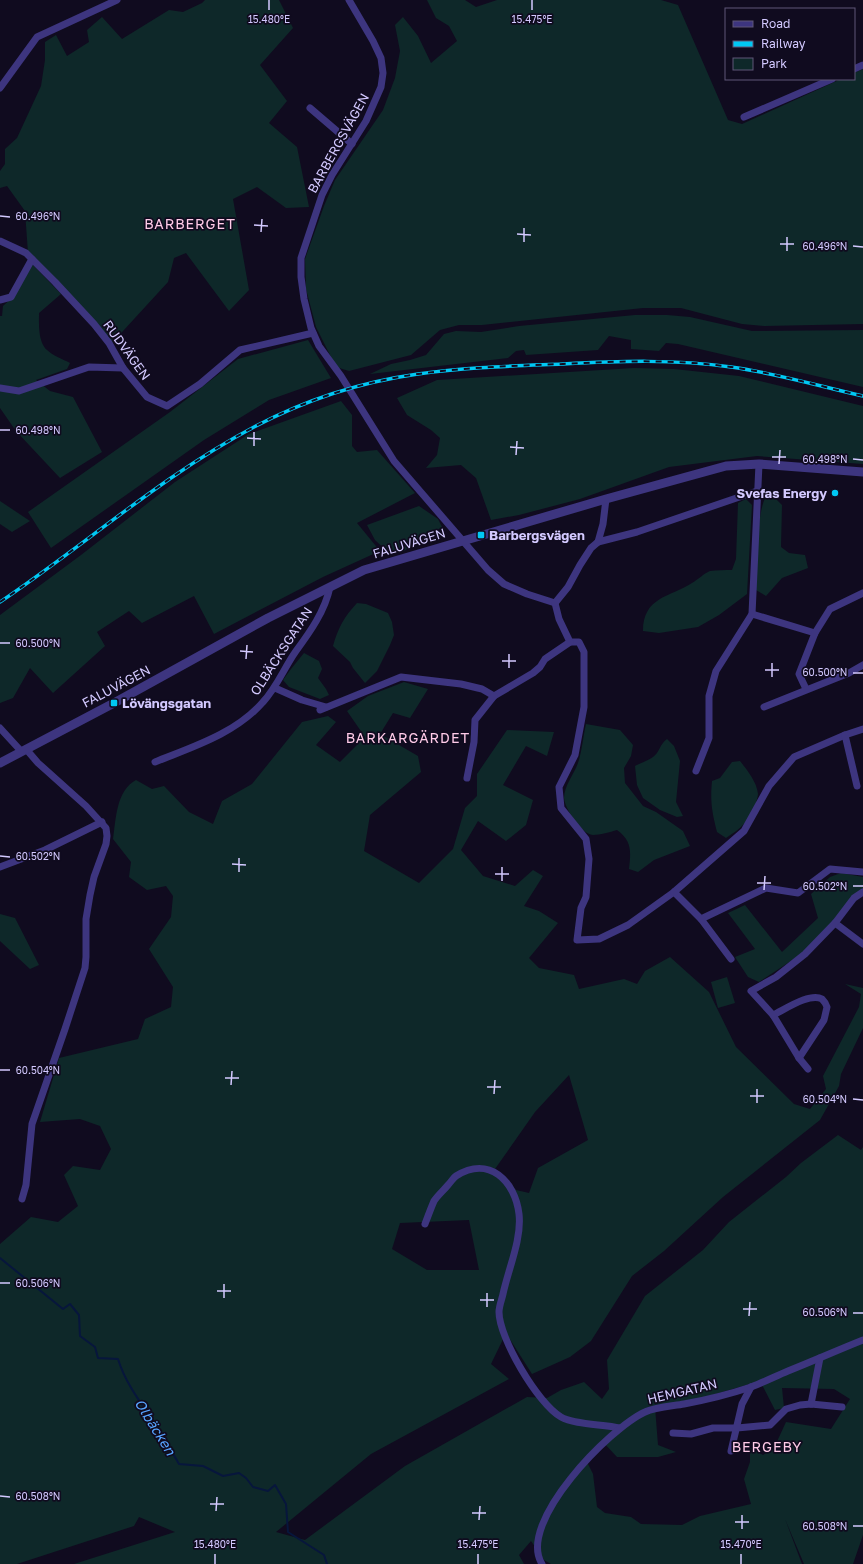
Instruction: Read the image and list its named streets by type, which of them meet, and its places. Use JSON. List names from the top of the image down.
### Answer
{
  "streets": {
    "street": [
      "BARBERGSVÄGEN",
      "RUDVÄGEN",
      "FALUVÄGEN",
      "OLBÄCKSGATAN",
      "HEMGATAN"
    ]
  },
  "crossings": [
    ["BARBERGSVÄGEN", "RUDVÄGEN"],
    ["BARBERGSVÄGEN", "FALUVÄGEN"],
    ["FALUVÄGEN", "OLBÄCKSGATAN"]
  ],
  "districts": ["BARBERGET", "BARKARGÄRDET", "BERGEBY"],
  "water": ["Olbäcken"],
  "places": {
    "other": ["Svefas Energy"],
    "transit": ["Barbergsvägen", "Lövängsgatan"]
  },
  "legend": ["Road", "Railway", "Park"],
  "coordinates": [
    "15.480°E",
    "15.475°E",
    "60.496°N",
    "60.498°N",
    "60.500°N",
    "60.502°N",
    "60.504°N",
    "60.506°N",
    "60.508°N",
    "15.470°E"
  ]
}
